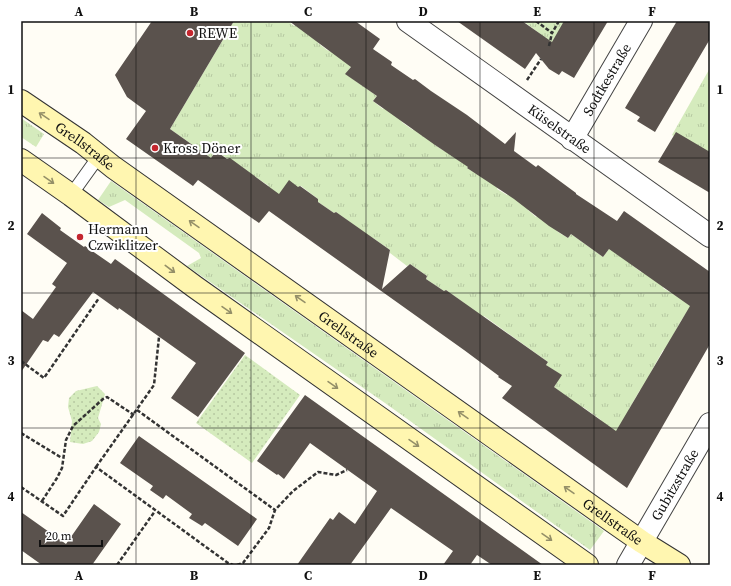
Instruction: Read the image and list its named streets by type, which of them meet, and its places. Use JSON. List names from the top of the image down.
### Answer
{
  "streets": {
    "street": [
      "Sodtkestraße",
      "Küselstraße",
      "Grellstraße",
      "Gubitzstraße"
    ]
  },
  "crossings": [
    ["Sodtkestraße", "Küselstraße"],
    ["Grellstraße", "Gubitzstraße"]
  ],
  "places": ["REWE", "Kross Döner", "Hermann Czwiklitzer"],
  "scale_bar": "20 m",
  "grid": {
    "columns": [
      "A",
      "B",
      "C",
      "D",
      "E",
      "F"
    ],
    "rows": [
      "1",
      "2",
      "3",
      "4"
    ]
  }
}
